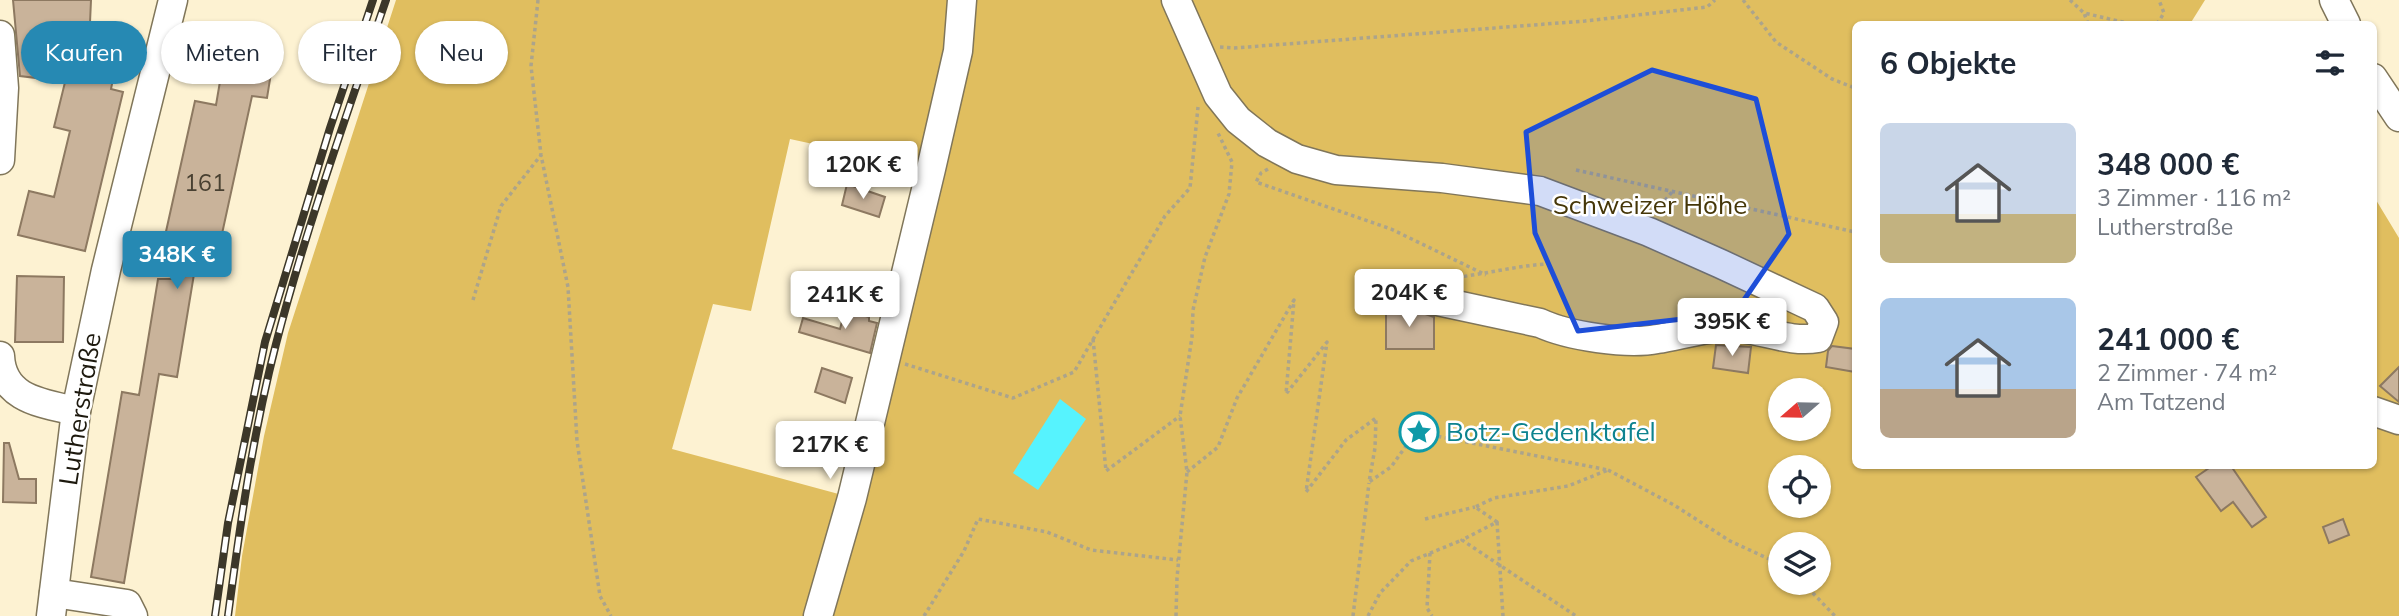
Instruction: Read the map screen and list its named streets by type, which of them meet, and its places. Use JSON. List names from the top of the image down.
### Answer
{
  "streets": {
    "street": ["Lutherstraße"]
  },
  "parks": ["Schweizer Höhe"],
  "places": {
    "place": ["Botz-Gedenktafel"]
  },
  "house_numbers": ["161"],
  "north": "left",
  "page": {
    "chip": [
      "Kaufen",
      "Mieten",
      "Filter",
      "Neu"
    ],
    "heading": "6 Objekte",
    "list": [
      {
        "name": "348 000 €",
        "note": "3 Zimmer · 116 m² · Lutherstraße"
      },
      {
        "name": "241 000 €",
        "note": "2 Zimmer · 74 m² · Am Tatzend"
      }
    ],
    "price": [
      "120K €",
      "348K €",
      "204K €",
      "241K €",
      "395K €",
      "217K €"
    ]
  }
}
